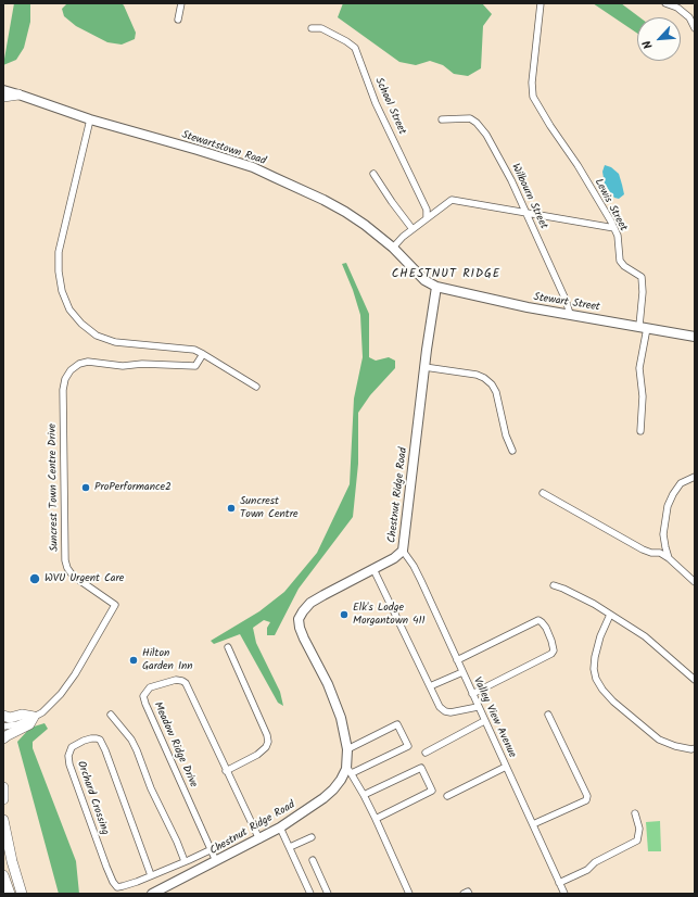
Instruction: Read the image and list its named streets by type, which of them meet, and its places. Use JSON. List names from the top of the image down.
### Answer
{
  "streets": {
    "street": [
      "School Street",
      "Stewartstown Road",
      "Wilbourn Street",
      "Lewis Street",
      "Stewart Street",
      "Suncrest Town Centre Drive",
      "Chestnut Ridge Road",
      "Valley View Avenue",
      "Meadow Ridge Drive",
      "Orchard Crossing"
    ]
  },
  "crossings": [
    ["Stewartstown Road", "Stewart Street"],
    ["Stewartstown Road", "Chestnut Ridge Road"],
    ["Wilbourn Street", "Stewart Street"],
    ["Lewis Street", "Stewart Street"],
    ["Stewart Street", "Chestnut Ridge Road"],
    ["Chestnut Ridge Road", "Valley View Avenue"],
    ["Chestnut Ridge Road", "Meadow Ridge Drive"],
    ["Meadow Ridge Drive", "Orchard Crossing"]
  ],
  "districts": ["CHESTNUT RIDGE"],
  "places": [
    "ProPerformance2",
    "Suncrest Town Centre",
    "WVU Urgent Care",
    "Elk's Lodge Morgantown 411",
    "Hilton Garden Inn"
  ],
  "north": "bottom left"
}
